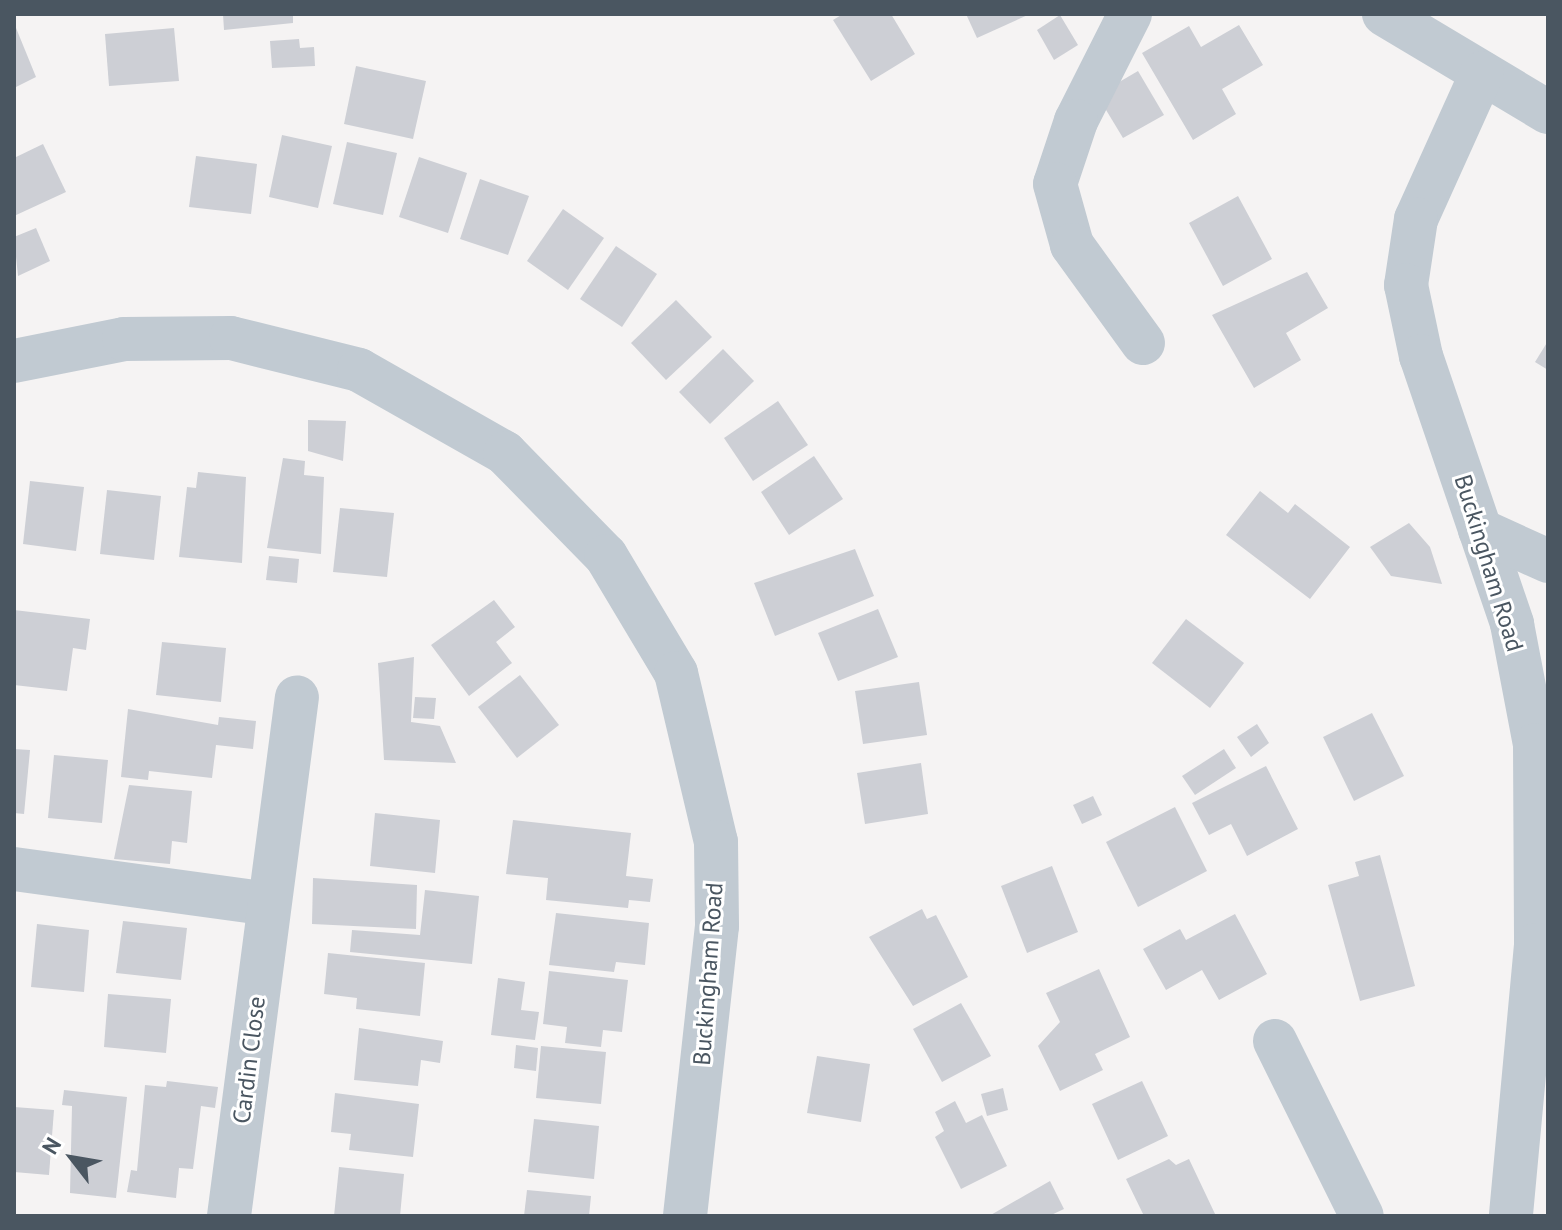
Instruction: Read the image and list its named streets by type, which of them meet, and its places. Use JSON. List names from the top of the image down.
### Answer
{
  "streets": {
    "street": ["Buckingham Road", "Cardin Close"]
  },
  "north": "top left"
}
